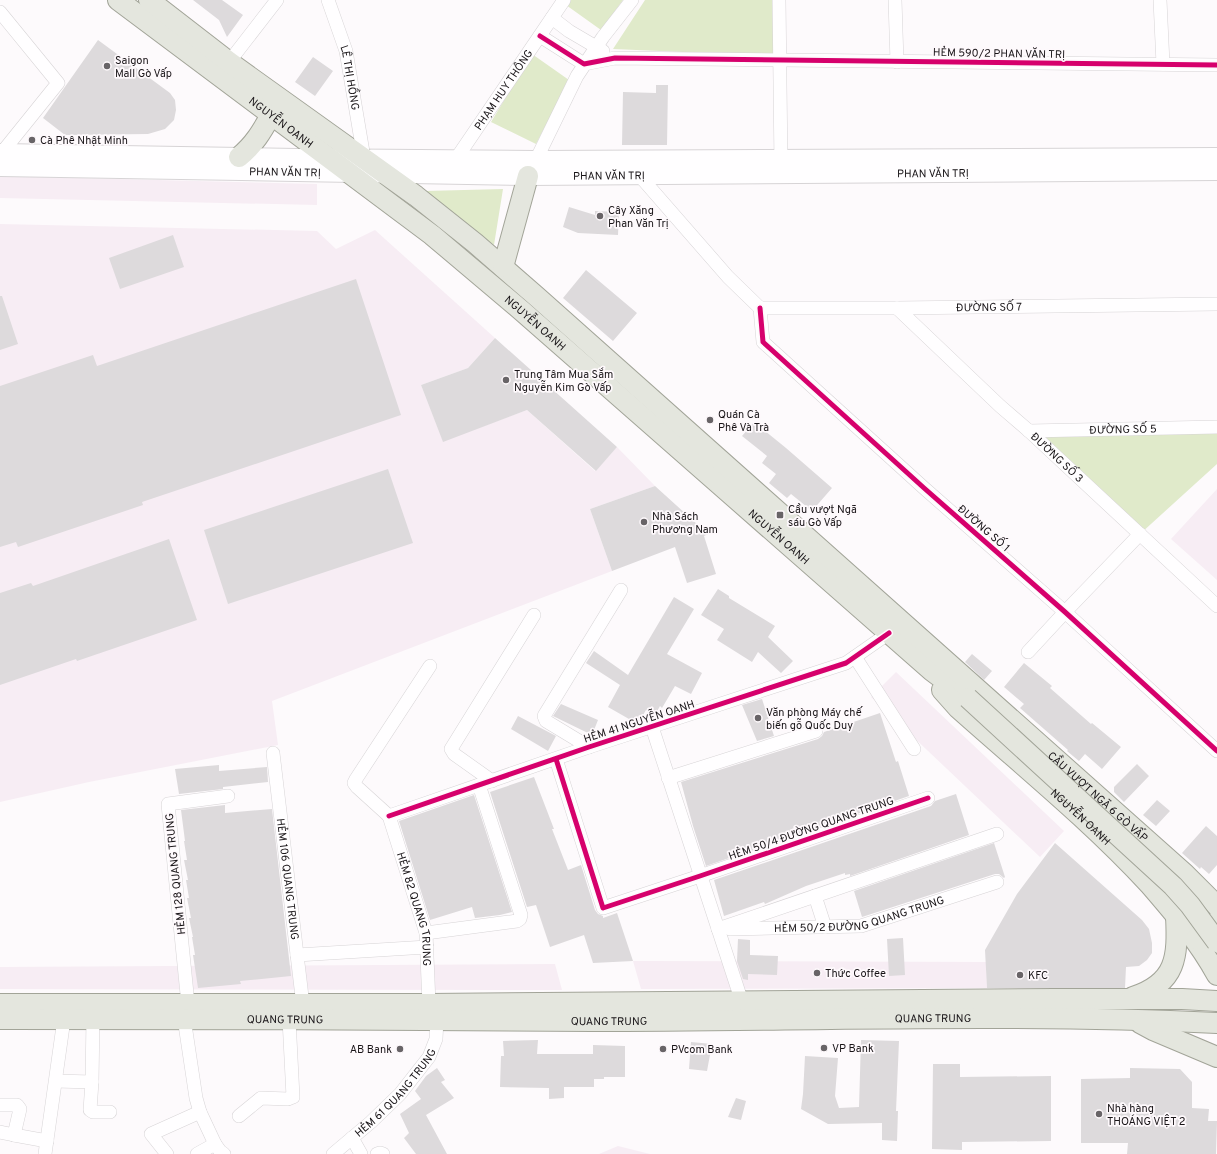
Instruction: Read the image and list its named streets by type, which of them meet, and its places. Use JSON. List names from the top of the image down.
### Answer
{
  "streets": {
    "main road": [
      "NGUYỄN OANH",
      "PHAN VĂN TRỊ",
      "CẦU VƯỢT NGÃ 6 GÒ VẤP",
      "QUANG TRUNG"
    ],
    "street": [
      "HẺM 590/2 PHAN VĂN TRỊ",
      "LÊ THỊ HỒNG",
      "PHẠM HUY THÔNG",
      "ĐƯỜNG SỐ 7",
      "ĐƯỜNG SỐ 5",
      "ĐƯỜNG SỐ 3",
      "ĐƯỜNG SỐ 1",
      "HẺM 41 NGUYỄN OANH",
      "HẺM 50/4 ĐƯỜNG QUANG TRUNG",
      "HẺM 128 QUANG TRUNG",
      "HẺM 106 QUANG TRUNG",
      "HẺM 82 QUANG TRUNG",
      "HẺM 50/2 ĐƯỜNG QUANG TRUNG",
      "HẺM 61 QUANG TRUNG"
    ]
  },
  "crossings": [
    ["LÊ THỊ HỒNG", "NGUYỄN OANH"],
    ["LÊ THỊ HỒNG", "PHAN VĂN TRỊ"],
    ["PHẠM HUY THÔNG", "PHAN VĂN TRỊ"],
    ["NGUYỄN OANH", "PHAN VĂN TRỊ"],
    ["NGUYỄN OANH", "HẺM 41 NGUYỄN OANH"],
    ["NGUYỄN OANH", "CẦU VƯỢT NGÃ 6 GÒ VẤP"],
    ["ĐƯỜNG SỐ 7", "ĐƯỜNG SỐ 3"],
    ["ĐƯỜNG SỐ 7", "ĐƯỜNG SỐ 1"],
    ["ĐƯỜNG SỐ 5", "ĐƯỜNG SỐ 3"],
    ["HẺM 41 NGUYỄN OANH", "HẺM 50/4 ĐƯỜNG QUANG TRUNG"],
    ["HẺM 41 NGUYỄN OANH", "HẺM 82 QUANG TRUNG"],
    ["HẺM 128 QUANG TRUNG", "QUANG TRUNG"],
    ["HẺM 106 QUANG TRUNG", "QUANG TRUNG"],
    ["HẺM 82 QUANG TRUNG", "QUANG TRUNG"],
    ["HẺM 82 QUANG TRUNG", "HẺM 61 QUANG TRUNG"],
    ["QUANG TRUNG", "HẺM 61 QUANG TRUNG"]
  ],
  "places": {
    "other": [
      "Saigon Mall Gò Vấp",
      "Cà Phê Nhật Minh",
      "Cây Xăng Phan Văn Trị",
      "Trung Tâm Mua Sắm Nguyễn Kim Gò Vấp",
      "Quán Cà Phê Và Trà",
      "Nhà Sách Phương Nam",
      "Văn phòng Máy chế biến gỗ Quốc Duy",
      "Thức Coffee",
      "KFC",
      "VP Bank",
      "AB Bank",
      "PVcom Bank",
      "Nhà hàng THOÁNG VIỆT 2"
    ],
    "transit": ["Cầu vượt Ngã sáu Gò Vấp"]
  }
}
